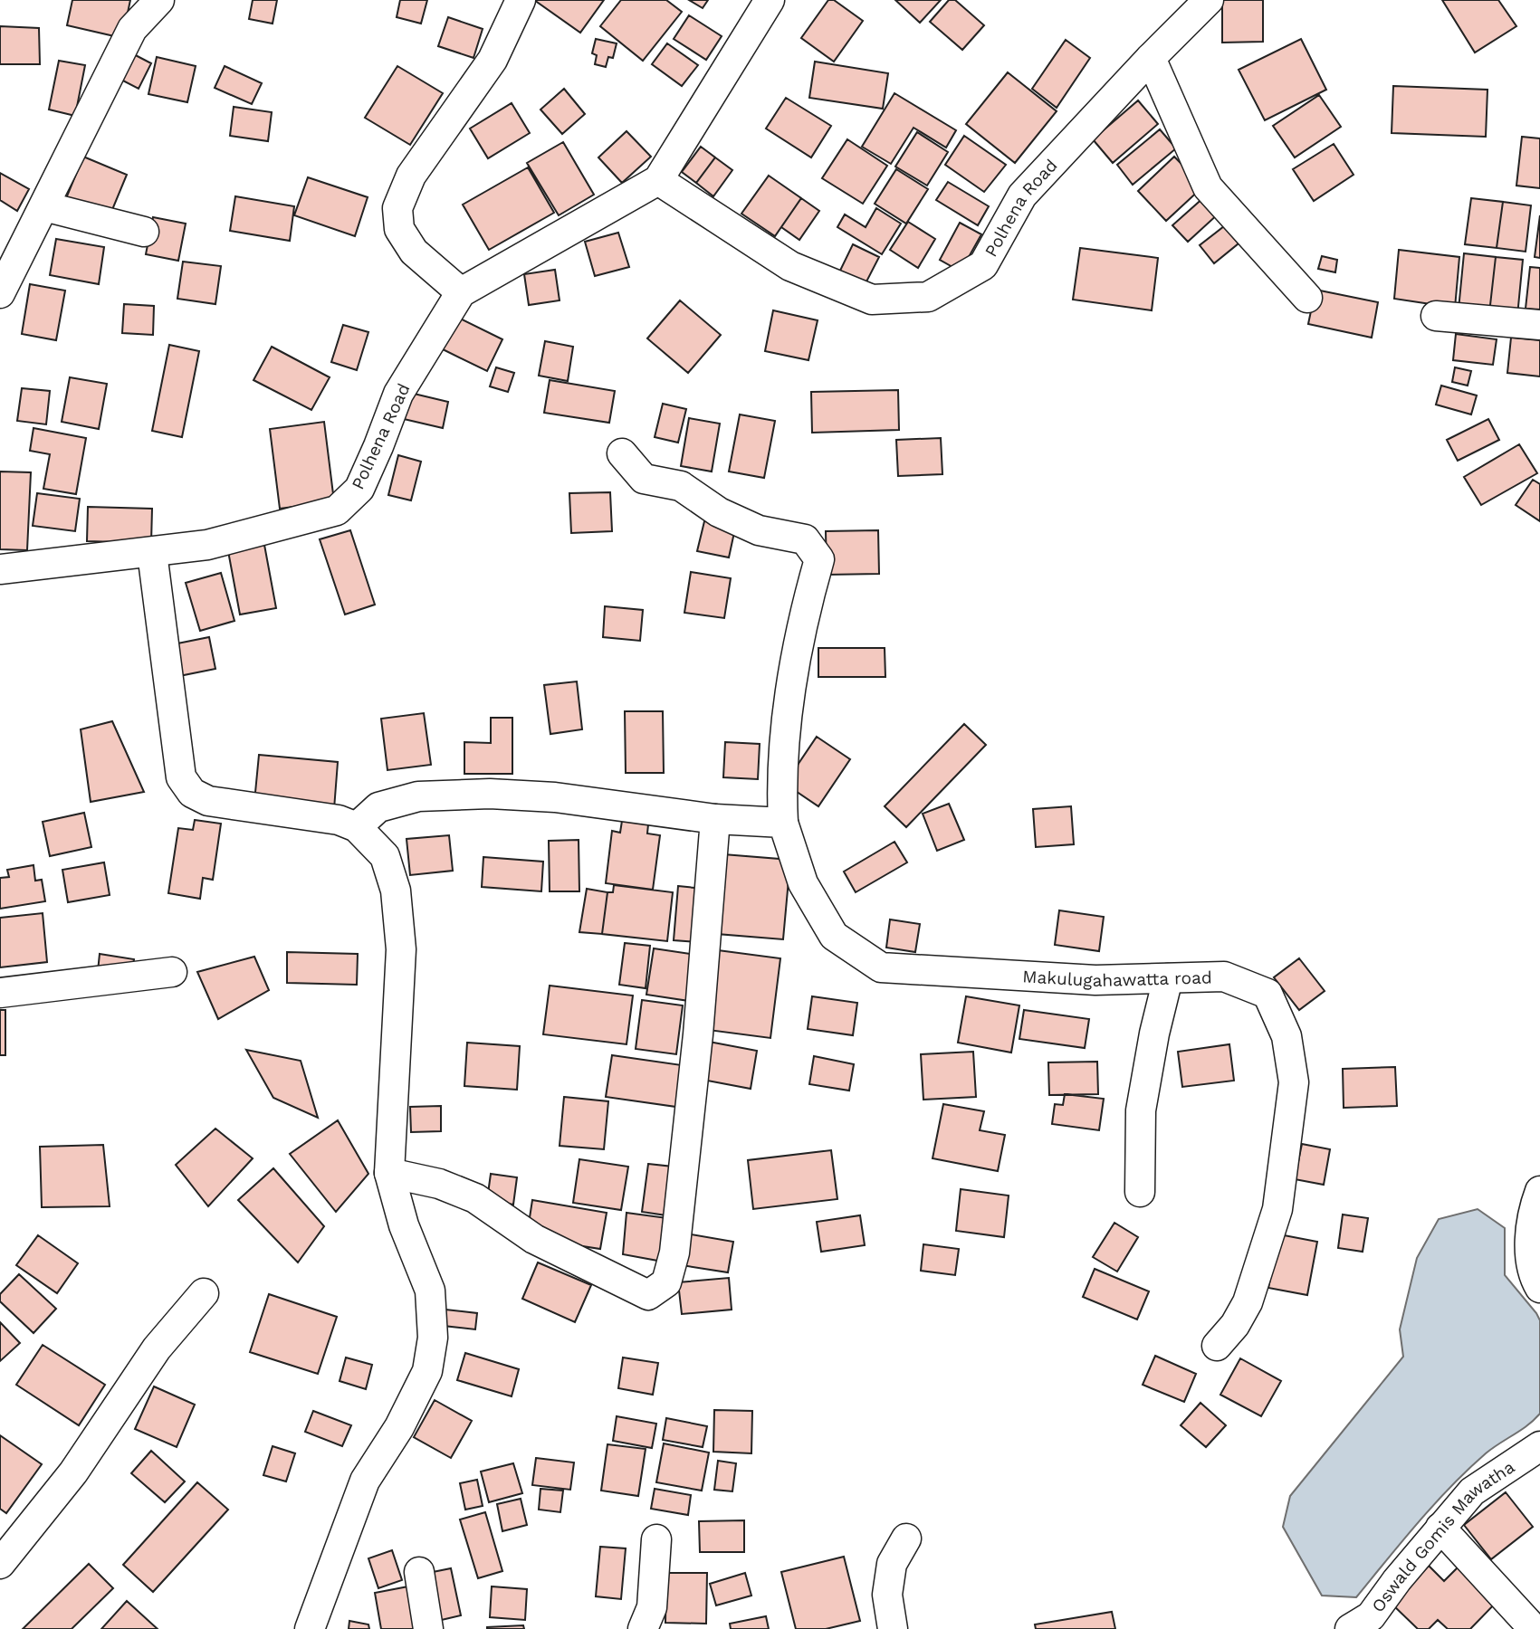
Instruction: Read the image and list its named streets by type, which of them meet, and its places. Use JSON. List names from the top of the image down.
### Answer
{
  "streets": {
    "street": ["Polhena Road", "Makulugahawatta road", "Oswald Gomis Mawatha"]
  }
}
